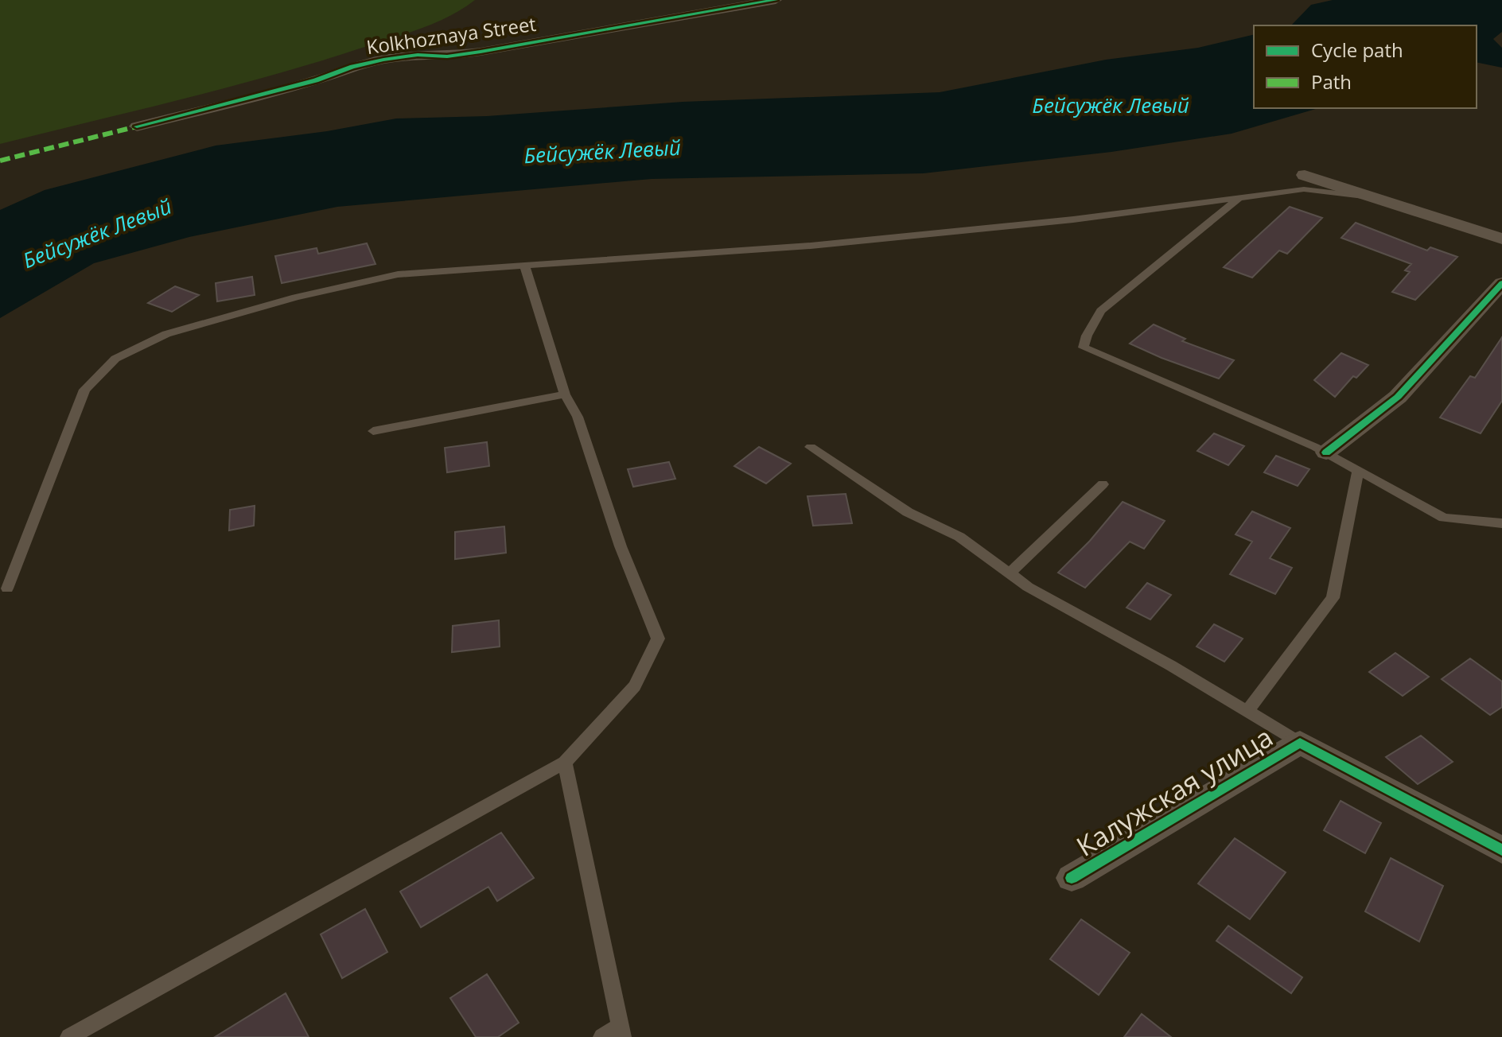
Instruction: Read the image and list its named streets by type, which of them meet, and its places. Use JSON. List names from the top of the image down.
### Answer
{
  "streets": {
    "street": ["Kolkhoznaya Street", "Калужская улица"]
  },
  "water": ["Бейсужёк Левый"],
  "legend": ["Cycle path", "Path"]
}
